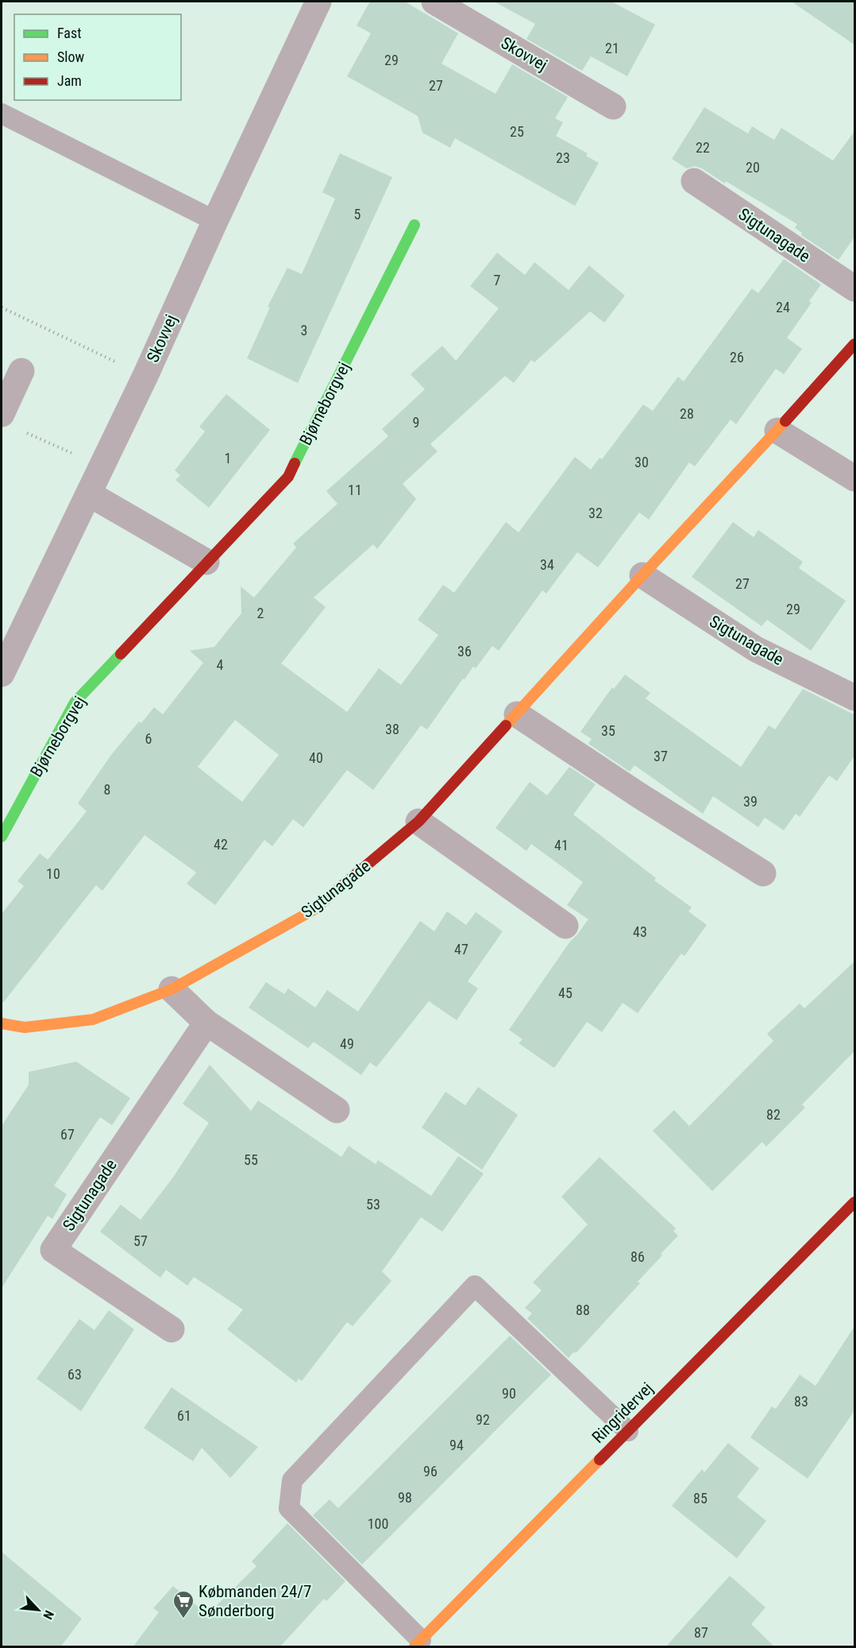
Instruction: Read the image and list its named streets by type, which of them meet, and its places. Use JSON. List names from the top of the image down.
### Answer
{
  "streets": {
    "street": [
      "Skovvej",
      "Sigtunagade",
      "Bjørneborgvej",
      "Ringridervej"
    ]
  },
  "places": {
    "supermarket": ["Købmanden 24/7 Sønderborg"]
  },
  "house_numbers": [
    "21",
    "29",
    "27",
    "25",
    "22",
    "23",
    "20",
    "5",
    "7",
    "24",
    "3",
    "26",
    "28",
    "9",
    "1",
    "30",
    "11",
    "32",
    "34",
    "27",
    "29",
    "2",
    "36",
    "4",
    "38",
    "35",
    "6",
    "37",
    "40",
    "8",
    "39",
    "42",
    "41",
    "10",
    "43",
    "47",
    "45",
    "49",
    "82",
    "67",
    "55",
    "53",
    "57",
    "86",
    "88",
    "63",
    "90",
    "83",
    "61",
    "92",
    "94",
    "96",
    "98",
    "85",
    "100",
    "87"
  ],
  "legend": ["Fast", "Slow", "Jam"],
  "north": "bottom right"
}
